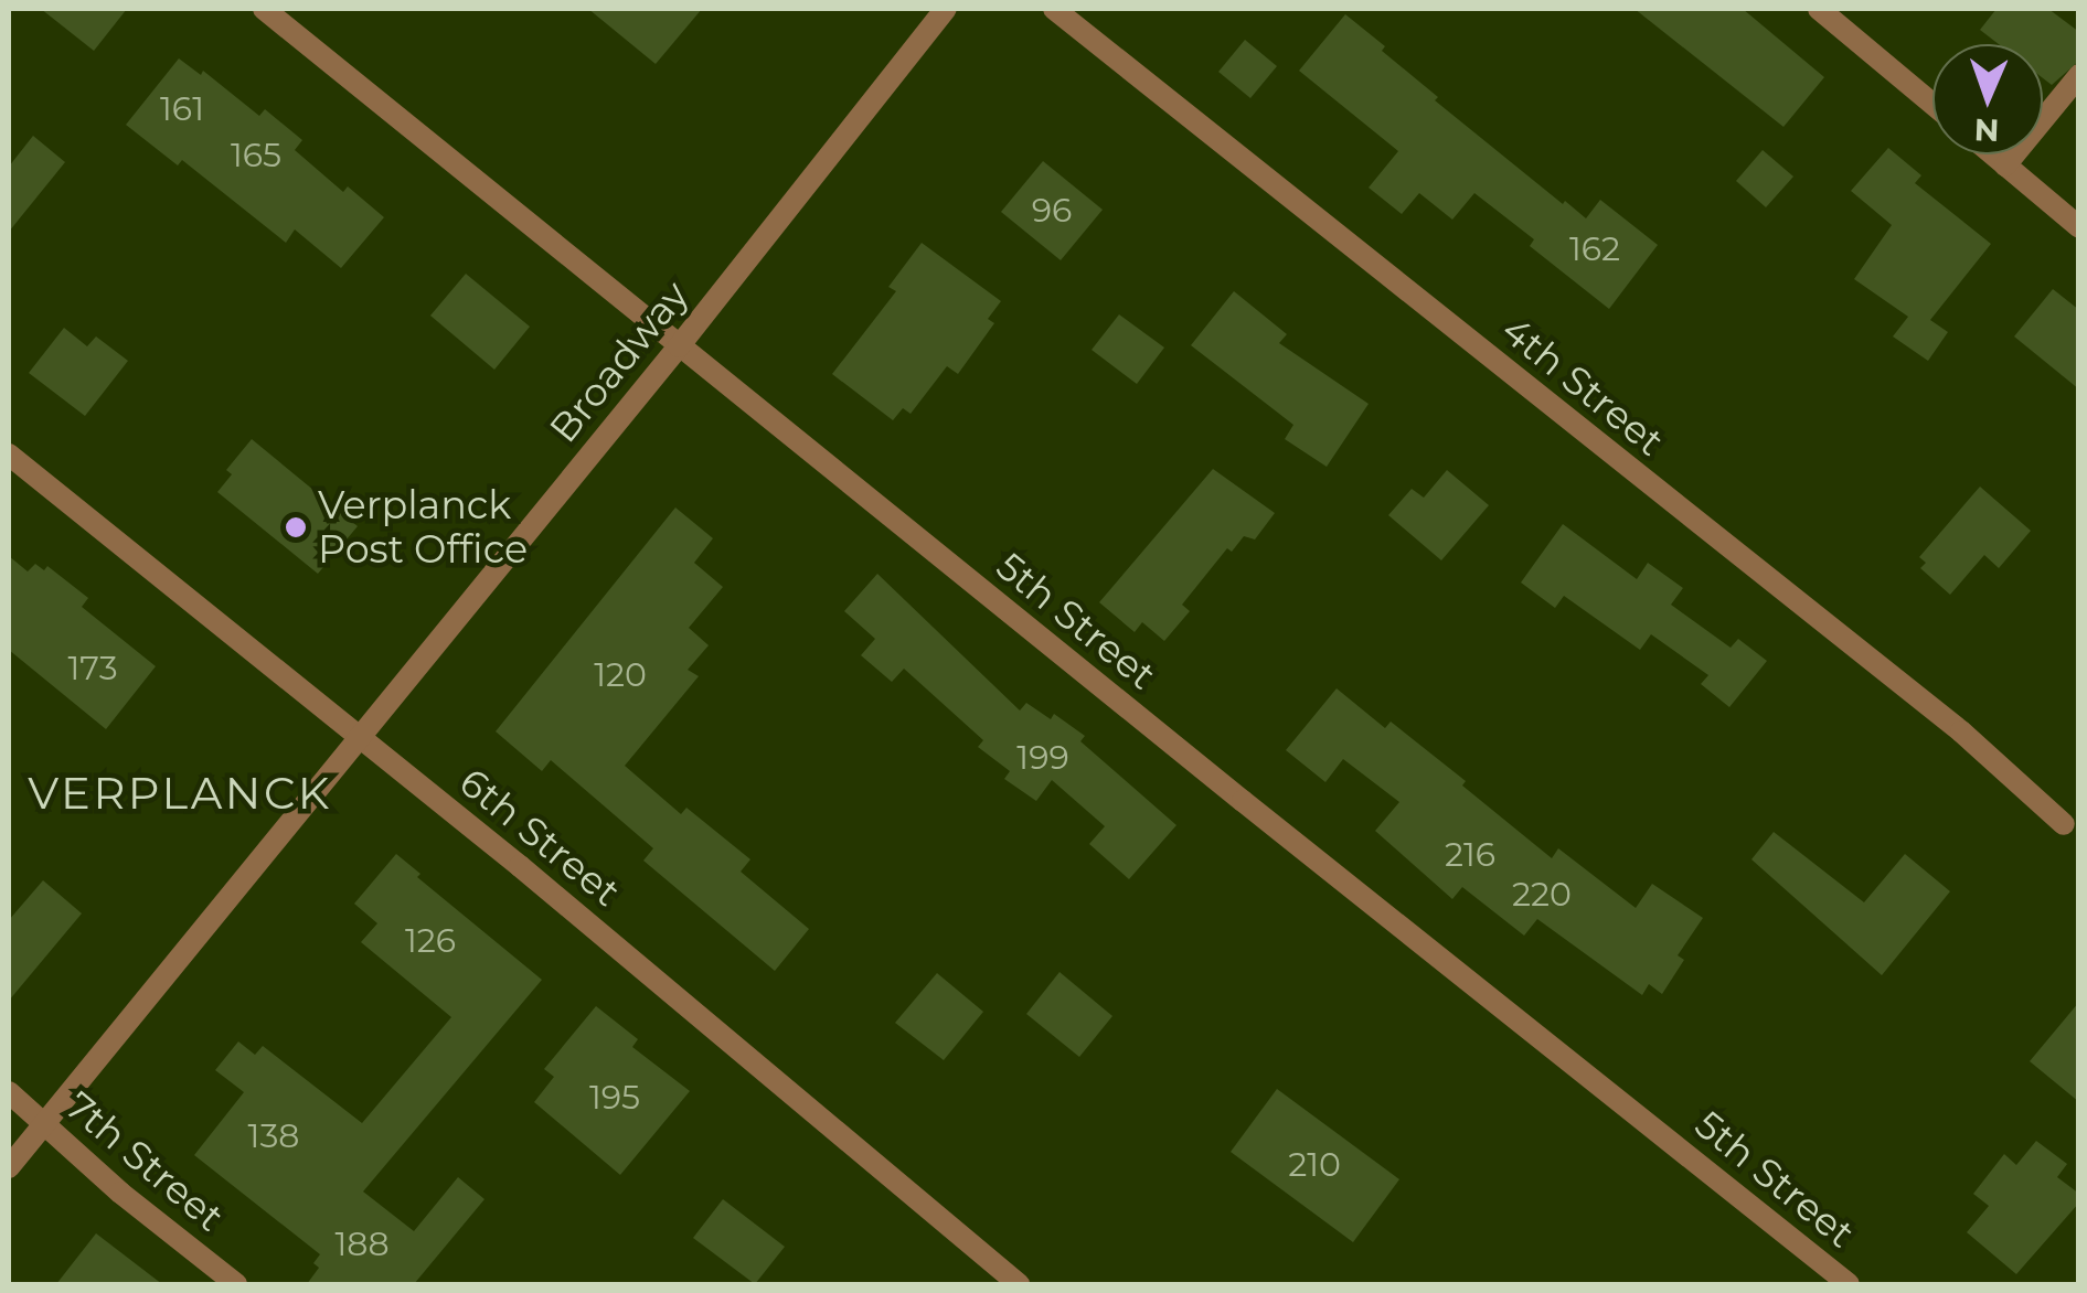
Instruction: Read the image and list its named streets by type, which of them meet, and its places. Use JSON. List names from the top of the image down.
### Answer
{
  "streets": {
    "street": [
      "Broadway",
      "4th Street",
      "5th Street",
      "6th Street",
      "7th Street"
    ]
  },
  "crossings": [
    ["Broadway", "5th Street"],
    ["Broadway", "6th Street"],
    ["Broadway", "7th Street"]
  ],
  "districts": ["VERPLANCK"],
  "places": ["Verplanck Post Office"],
  "house_numbers": [
    "161",
    "165",
    "96",
    "162",
    "173",
    "120",
    "199",
    "216",
    "220",
    "126",
    "195",
    "138",
    "210",
    "188"
  ],
  "north": "bottom"
}
